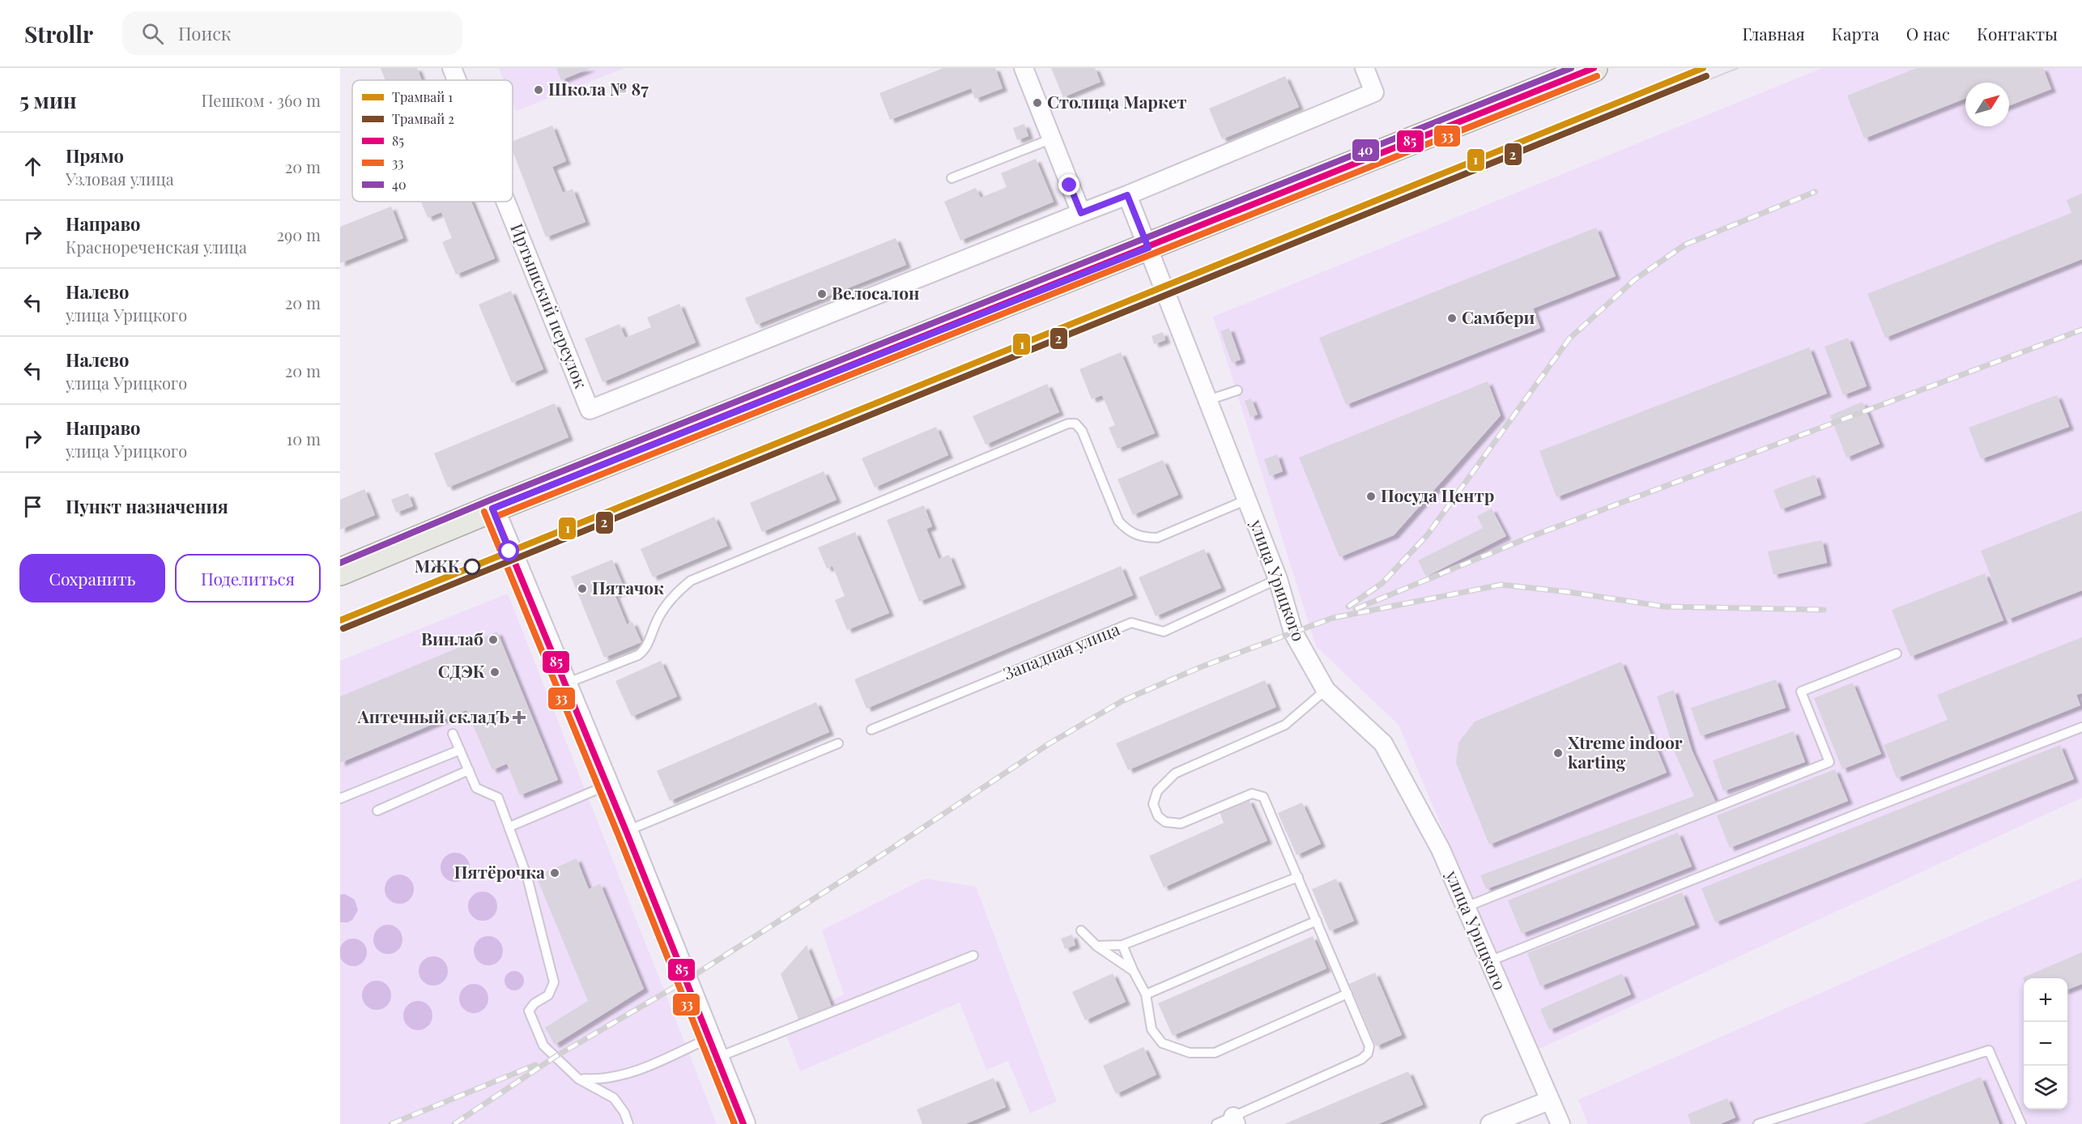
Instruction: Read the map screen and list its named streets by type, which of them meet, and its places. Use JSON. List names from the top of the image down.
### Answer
{
  "streets": {
    "street": ["Иртышский переулок", "улица Урицкого"],
    "lane": ["Западная улица"]
  },
  "crossings": [
    ["улица Урицкого", "Западная улица"]
  ],
  "places": {
    "other": [
      "Школа № 87",
      "Столица Маркет",
      "Велосалон",
      "Самбери",
      "Посуда Центр",
      "МЖК",
      "Пятачок",
      "Винлаб",
      "СДЭК",
      "Xtreme indoor karting",
      "Пятёрочка"
    ],
    "health": ["Аптечный складЪ"]
  },
  "lines": [
    "tram line 1",
    "transit line 85",
    "transit line 40",
    "tram line 2",
    "transit line 33"
  ],
  "legend": [
    "Трамвай 1",
    "Трамвай 2",
    "85",
    "33",
    "40"
  ],
  "north": "top right",
  "page": {
    "header": "Strollr",
    "search": "Поиск",
    "nav": [
      "Главная",
      "Карта",
      "О нас",
      "Контакты"
    ],
    "heading": ["5 мин", "Пешком · 360 m"],
    "list": [
      ["Прямо", "Узловая улица", "20 m"],
      ["Направо", "Краснореченская улица", "290 m"],
      ["Налево", "улица Урицкого", "20 m"],
      ["Налево", "улица Урицкого", "20 m"],
      ["Направо", "улица Урицкого", "10 m"],
      "Пункт назначения"
    ],
    "buttons": ["Сохранить", "Поделиться"],
    "map_buttons": ["+", "−"]
  }
}
